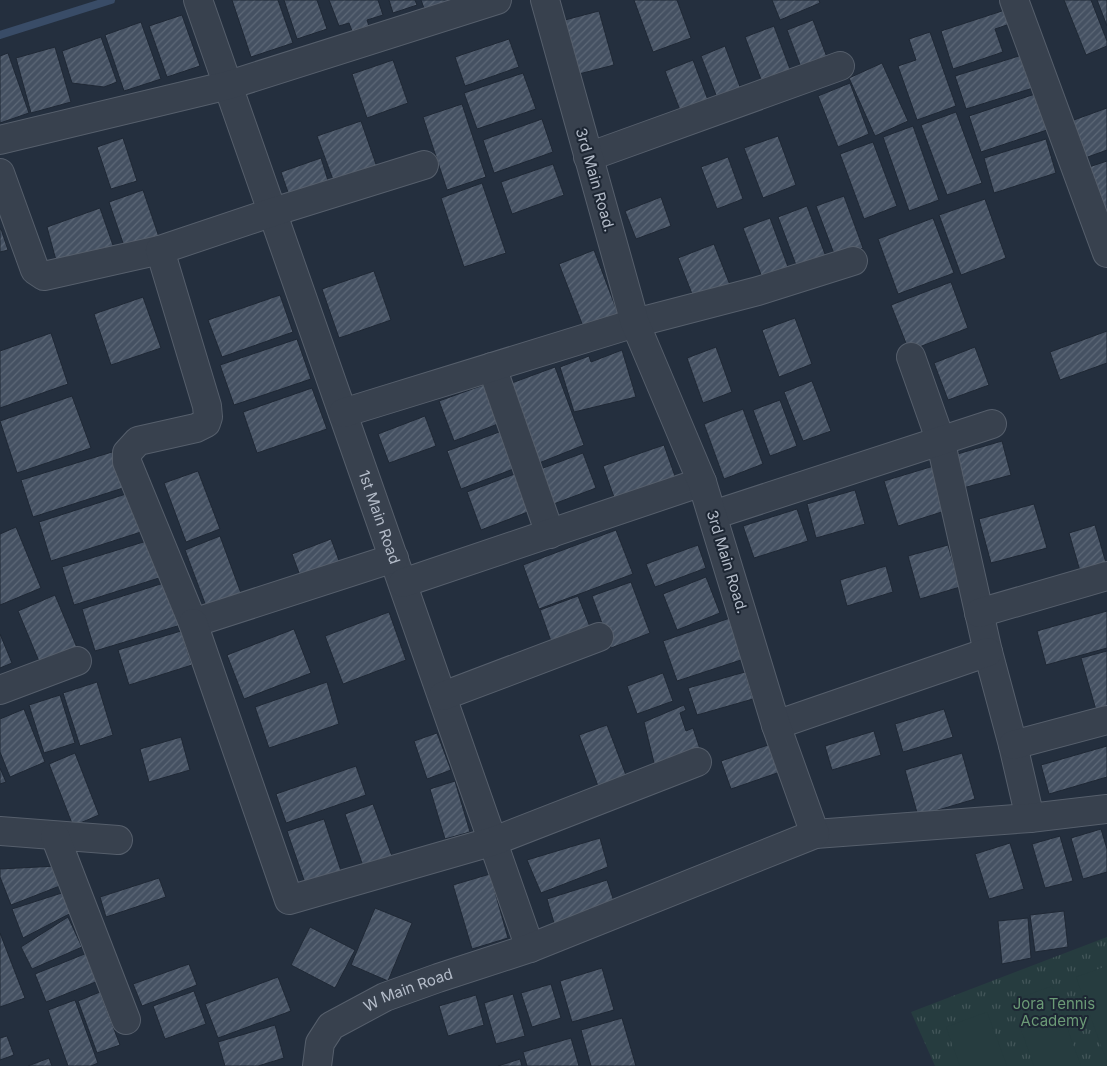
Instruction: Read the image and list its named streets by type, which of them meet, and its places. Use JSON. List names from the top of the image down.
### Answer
{
  "streets": {
    "street": ["3rd Main Road.", "1st Main Road", "W Main Road"]
  },
  "crossings": [
    ["1st Main Road", "W Main Road"]
  ],
  "parks": ["Jora Tennis Academy"]
}
